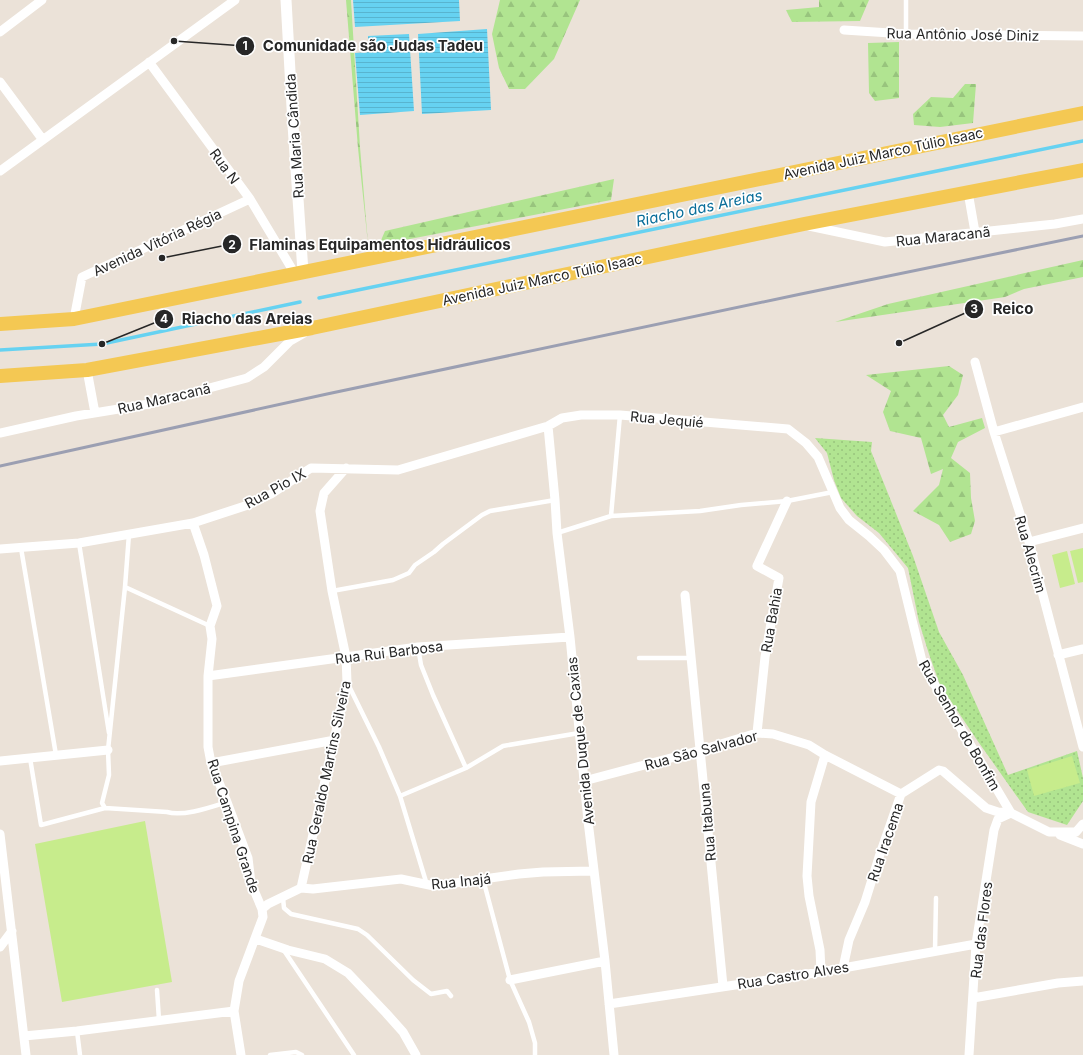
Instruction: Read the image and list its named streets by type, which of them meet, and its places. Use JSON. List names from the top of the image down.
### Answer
{
  "streets": {
    "main road": ["Avenida Juiz Marco Túlio Isaac"],
    "street": [
      "Rua Antônio José Diniz",
      "Rua Maria Cândida",
      "Rua N",
      "Rua Maracanã",
      "Avenida Vitória Régia",
      "Rua Jequié",
      "Rua Pio IX",
      "Rua Alecrim",
      "Rua Bahia",
      "Rua Rui Barbosa",
      "Rua Senhor do Bonfim",
      "Avenida Duque de Caxias",
      "Rua São Salvador",
      "Rua Geraldo Martins Silveira",
      "Rua Itabuna",
      "Rua Campina Grande",
      "Rua Iracema",
      "Rua Inajá",
      "Rua das Flores",
      "Rua Castro Alves"
    ]
  },
  "crossings": [
    ["Rua Maria Cândida", "Avenida Juiz Marco Túlio Isaac"],
    ["Rua Maria Cândida", "Rua N"],
    ["Avenida Juiz Marco Túlio Isaac", "Rua N"],
    ["Avenida Juiz Marco Túlio Isaac", "Rua Maracanã"],
    ["Avenida Juiz Marco Túlio Isaac", "Avenida Vitória Régia"],
    ["Rua N", "Avenida Vitória Régia"],
    ["Rua Jequié", "Rua Pio IX"],
    ["Rua Jequié", "Rua Senhor do Bonfim"],
    ["Rua Jequié", "Avenida Duque de Caxias"],
    ["Rua Pio IX", "Avenida Duque de Caxias"],
    ["Rua Pio IX", "Rua Geraldo Martins Silveira"],
    ["Rua Pio IX", "Rua Campina Grande"],
    ["Rua Bahia", "Rua São Salvador"],
    ["Rua Rui Barbosa", "Avenida Duque de Caxias"],
    ["Rua Rui Barbosa", "Rua Geraldo Martins Silveira"],
    ["Rua Rui Barbosa", "Rua Campina Grande"],
    ["Rua Senhor do Bonfim", "Rua Iracema"],
    ["Rua Senhor do Bonfim", "Rua das Flores"],
    ["Avenida Duque de Caxias", "Rua São Salvador"],
    ["Avenida Duque de Caxias", "Rua Inajá"],
    ["Avenida Duque de Caxias", "Rua Castro Alves"],
    ["Rua São Salvador", "Rua Itabuna"],
    ["Rua São Salvador", "Rua Iracema"],
    ["Rua Geraldo Martins Silveira", "Rua Inajá"],
    ["Rua Itabuna", "Rua Castro Alves"],
    ["Rua Campina Grande", "Rua Inajá"],
    ["Rua Iracema", "Rua das Flores"],
    ["Rua Iracema", "Rua Castro Alves"],
    ["Rua das Flores", "Rua Castro Alves"]
  ],
  "water": ["Riacho das Areias"],
  "places": [
    "Comunidade são Judas Tadeu",
    "Flaminas Equipamentos Hidráulicos",
    "Reico",
    "Riacho das Areias"
  ]
}
